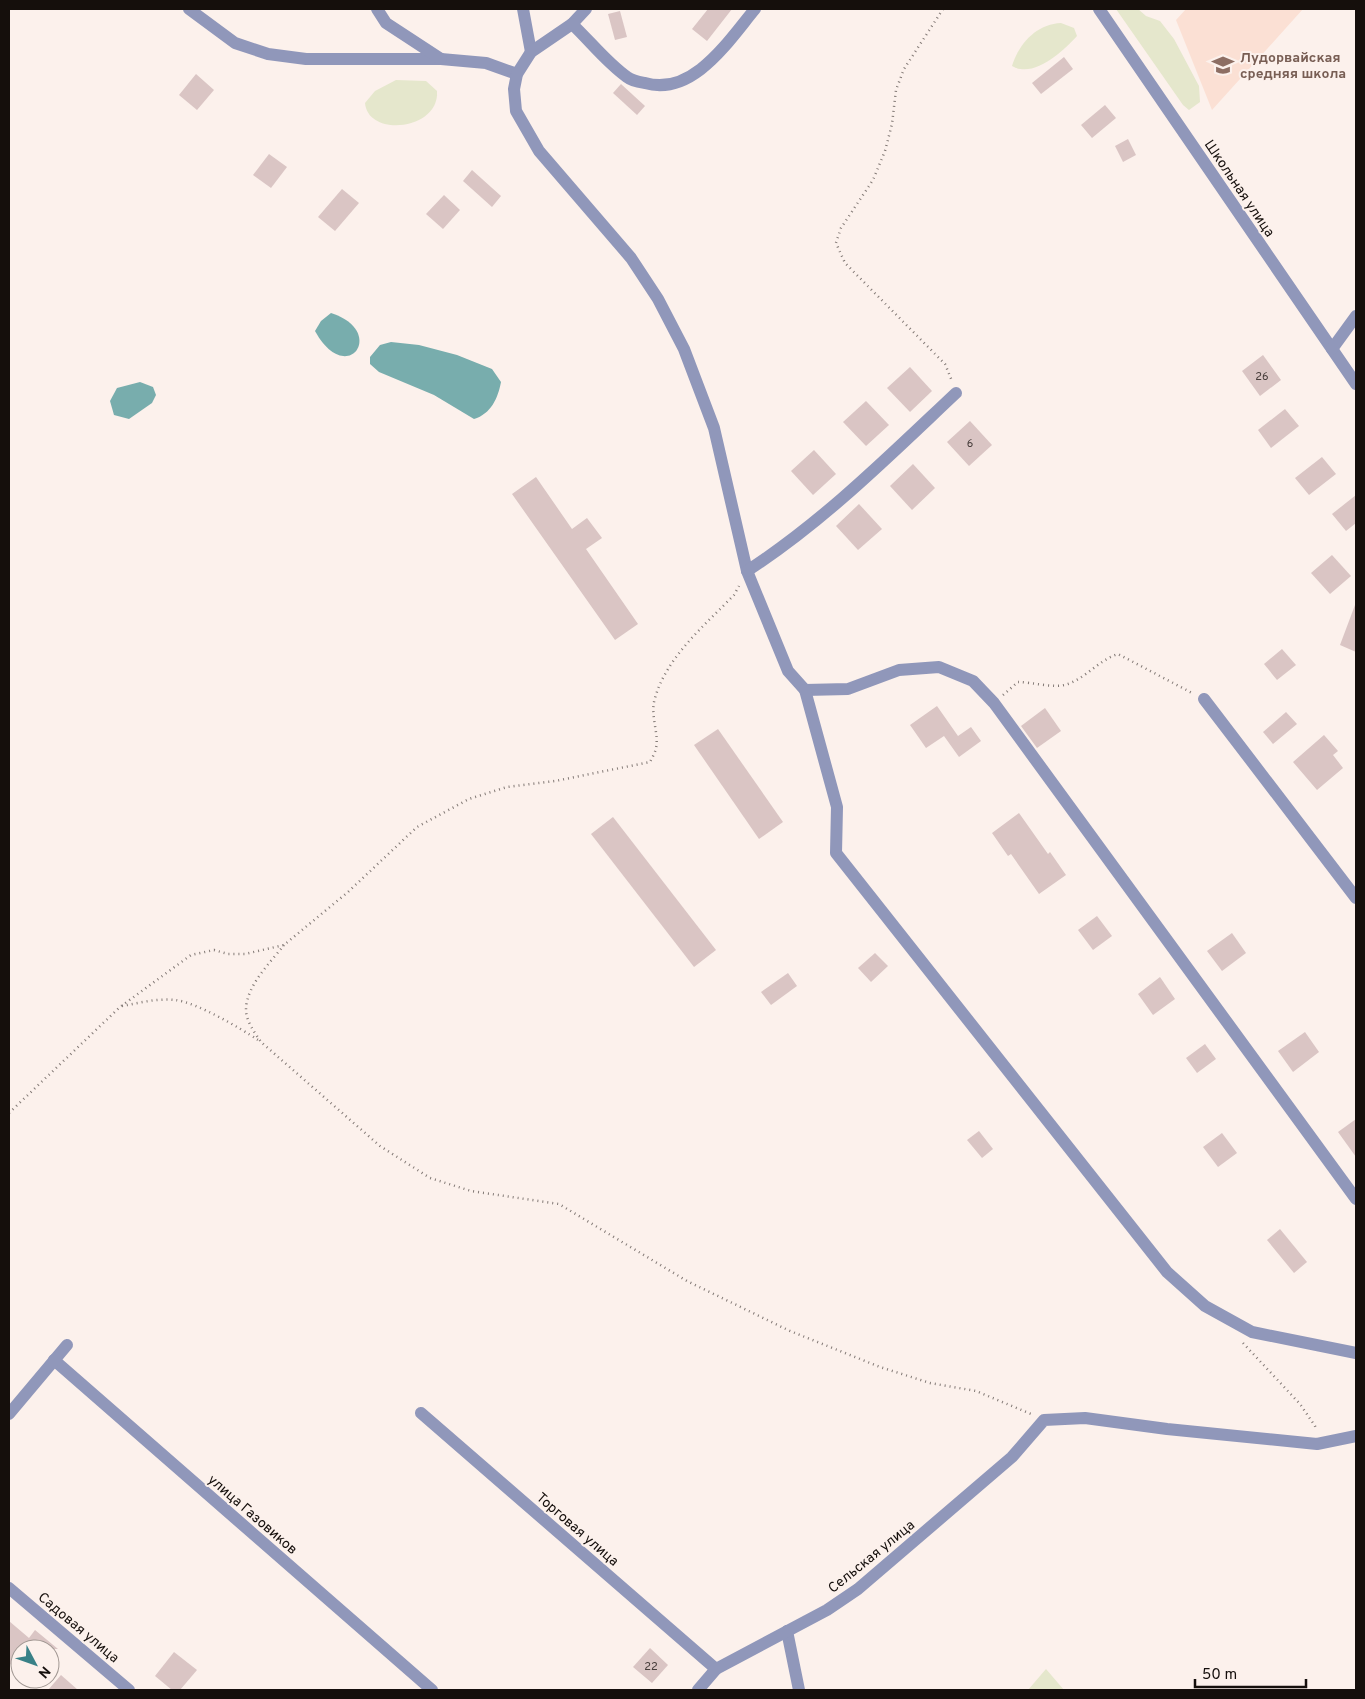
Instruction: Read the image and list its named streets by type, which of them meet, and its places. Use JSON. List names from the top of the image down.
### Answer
{
  "streets": {
    "street": [
      "Школьная улица",
      "улица Газовиков",
      "Торговая улица",
      "Сельская улица",
      "Садовая улица"
    ]
  },
  "crossings": [
    ["Торговая улица", "Сельская улица"]
  ],
  "places": {
    "school or university": ["Лудорвайская средняя школа"]
  },
  "house_numbers": ["26", "6", "22"],
  "scale_bar": "50 m",
  "north": "bottom right"
}
